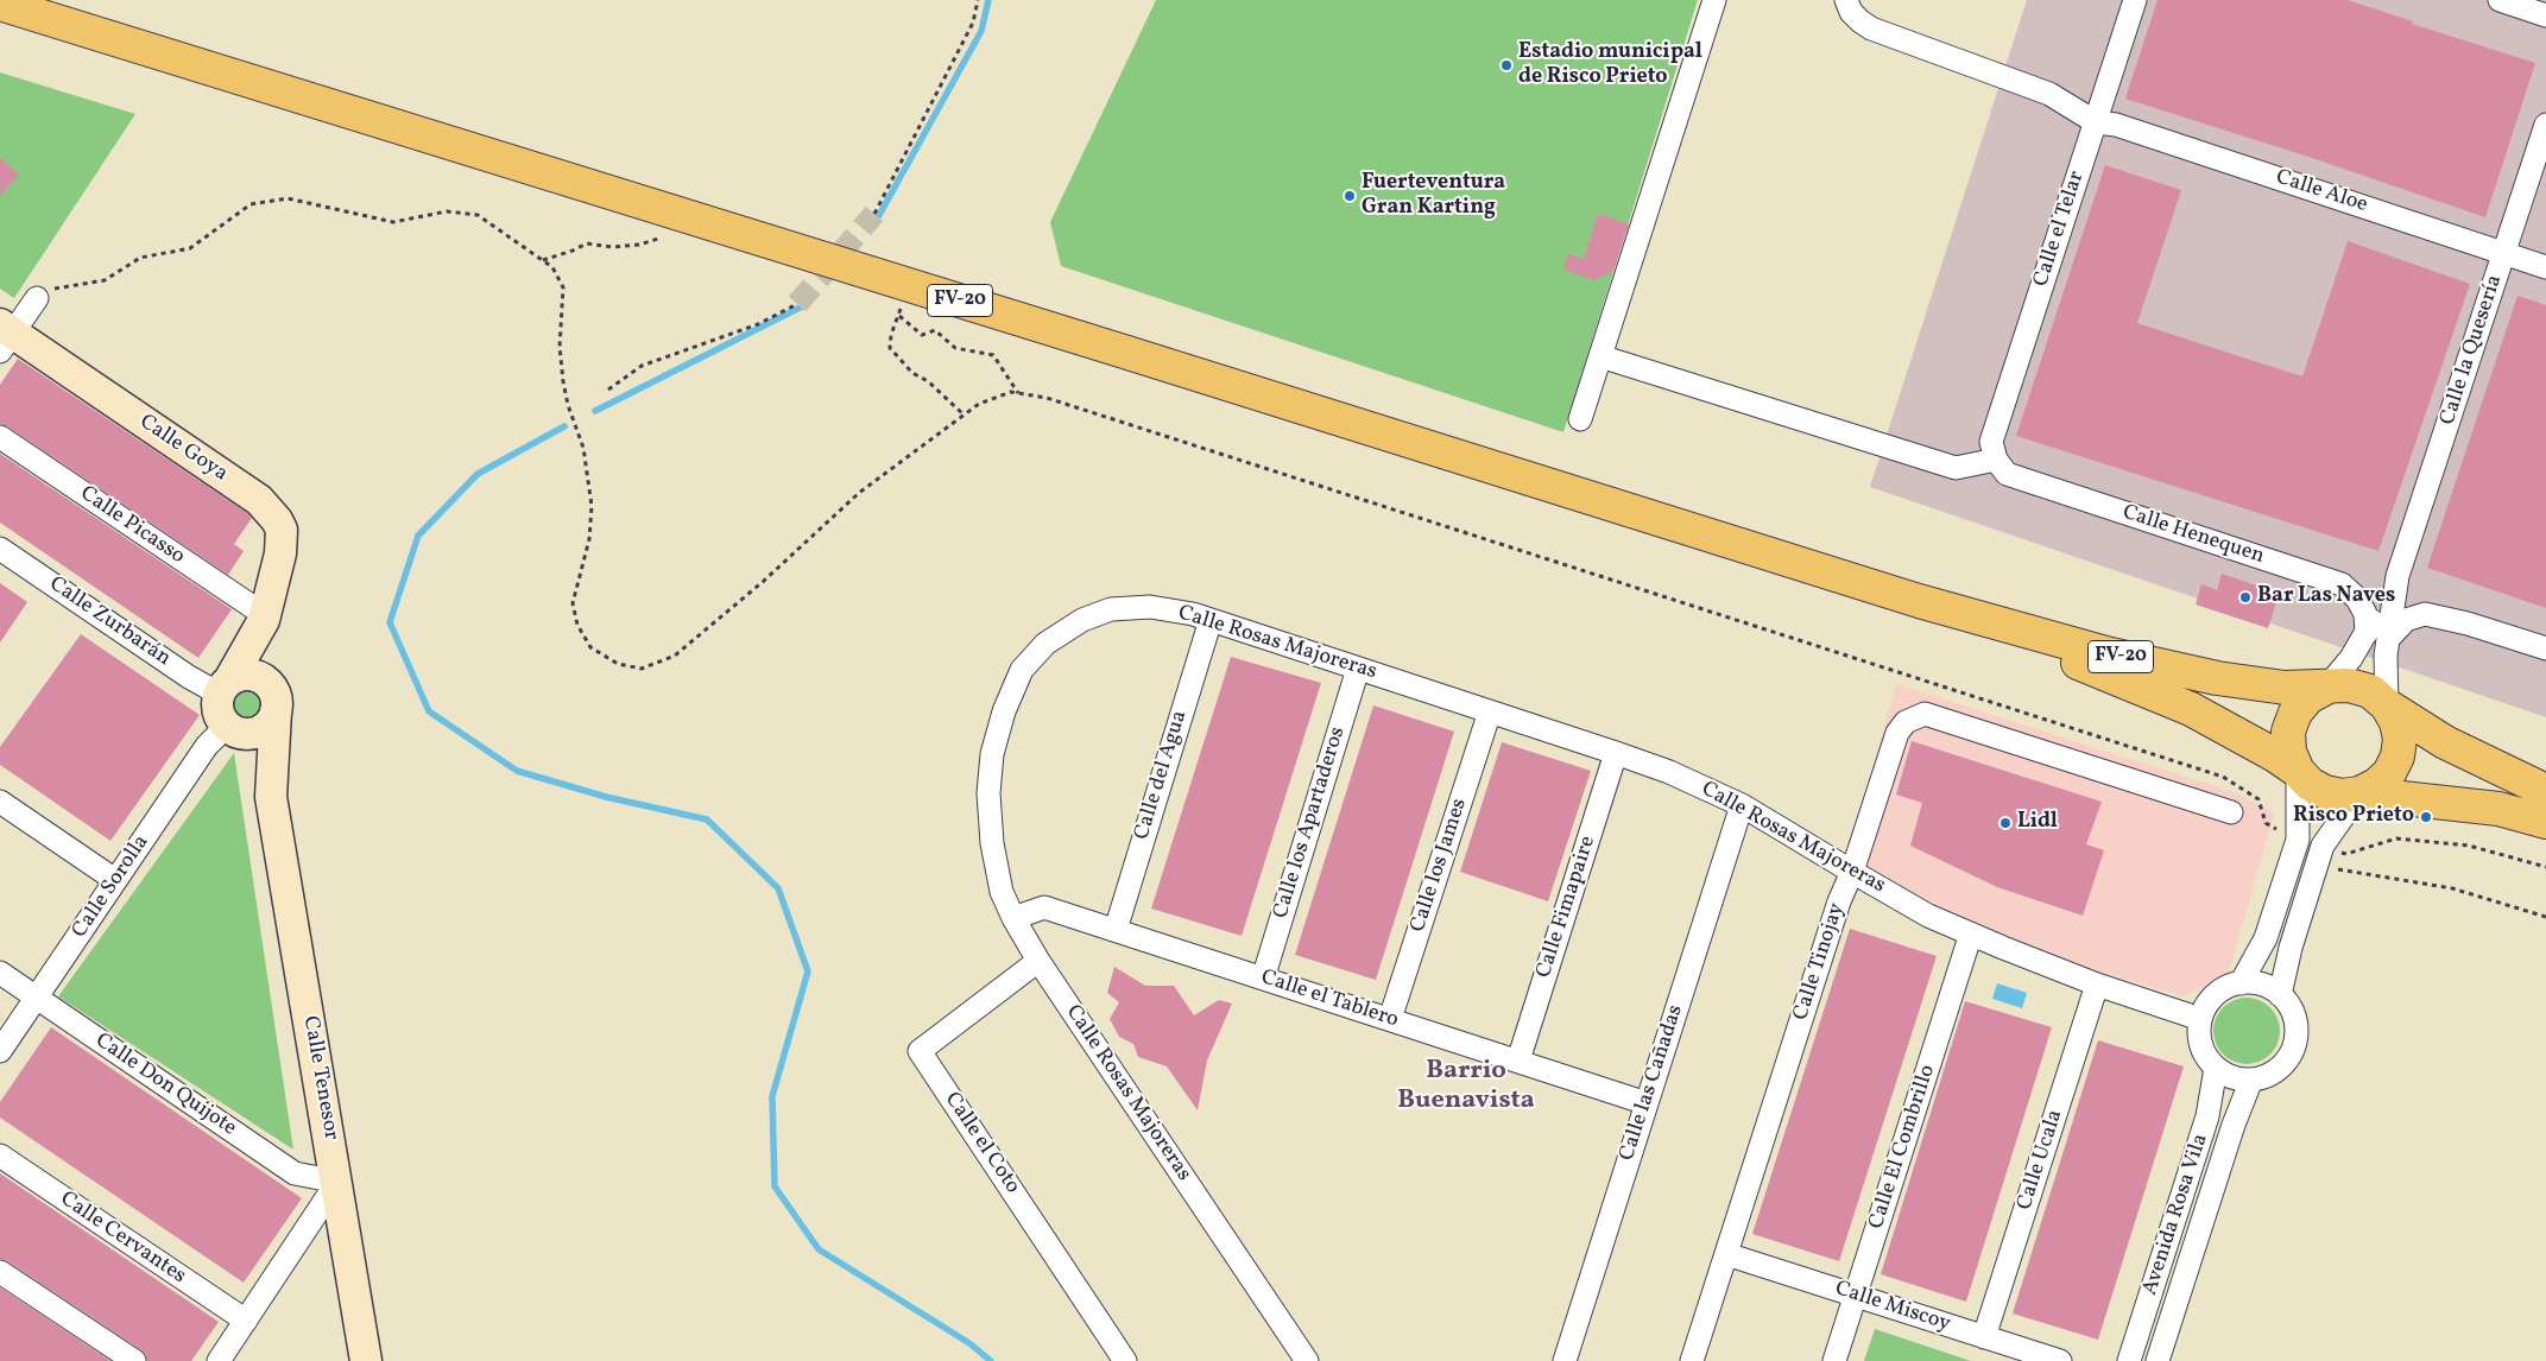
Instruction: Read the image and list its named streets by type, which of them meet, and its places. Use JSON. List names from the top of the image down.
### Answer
{
  "streets": {
    "main road": ["FV-20"],
    "street": [
      "Calle Aloe",
      "Calle el Telar",
      "Calle la Quesería",
      "Calle Goya",
      "Calle Picasso",
      "Calle Henequen",
      "Calle Zurbarán",
      "Calle Rosas Majoreras",
      "Calle del Agua",
      "Calle los Apartaderos",
      "Calle los James",
      "Calle Sorolla",
      "Calle Fimapaire",
      "Calle Tinojay",
      "Calle el Tablero",
      "Calle Tenesor",
      "Calle las Cañadas",
      "Calle Don Quijote",
      "Calle el Coto",
      "Calle El Combrillo",
      "Calle Ucala",
      "Avenida Rosa Vila",
      "Calle Cervantes",
      "Calle Miscoy"
    ]
  },
  "crossings": [
    ["Calle Aloe", "Calle el Telar"],
    ["Calle Aloe", "Calle la Quesería"],
    ["Calle el Telar", "Calle Henequen"],
    ["FV-20", "Calle la Quesería"],
    ["Calle la Quesería", "Calle Henequen"],
    ["Calle Goya", "Calle Picasso"],
    ["Calle Goya", "Calle Zurbarán"],
    ["Calle Goya", "Calle Sorolla"],
    ["Calle Goya", "Calle Tenesor"],
    ["Calle Zurbarán", "Calle Sorolla"],
    ["Calle Zurbarán", "Calle Tenesor"],
    ["Calle Rosas Majoreras", "Calle del Agua"],
    ["Calle Rosas Majoreras", "Calle los Apartaderos"],
    ["Calle Rosas Majoreras", "Calle los James"],
    ["Calle Rosas Majoreras", "Calle Fimapaire"],
    ["Calle Rosas Majoreras", "Calle Tinojay"],
    ["Calle Rosas Majoreras", "Calle el Tablero"],
    ["Calle Rosas Majoreras", "Calle las Cañadas"],
    ["Calle Rosas Majoreras", "Calle el Coto"],
    ["Calle Rosas Majoreras", "Calle El Combrillo"],
    ["Calle Rosas Majoreras", "Calle Ucala"],
    ["Calle Rosas Majoreras", "Avenida Rosa Vila"],
    ["Calle del Agua", "Calle el Tablero"],
    ["Calle los Apartaderos", "Calle el Tablero"],
    ["Calle los James", "Calle el Tablero"],
    ["Calle Sorolla", "Calle Tenesor"],
    ["Calle Sorolla", "Calle Don Quijote"],
    ["Calle Fimapaire", "Calle el Tablero"],
    ["Calle Tinojay", "Calle Miscoy"],
    ["Calle el Tablero", "Calle las Cañadas"],
    ["Calle Tenesor", "Calle Don Quijote"],
    ["Calle El Combrillo", "Calle Miscoy"],
    ["Calle Ucala", "Calle Miscoy"]
  ],
  "districts": ["Barrio Buenavista"],
  "places": [
    "Estadio municipal de Risco Prieto",
    "Fuerteventura Gran Karting",
    "Bar Las Naves",
    "Risco Prieto",
    "Lidl"
  ]
}
